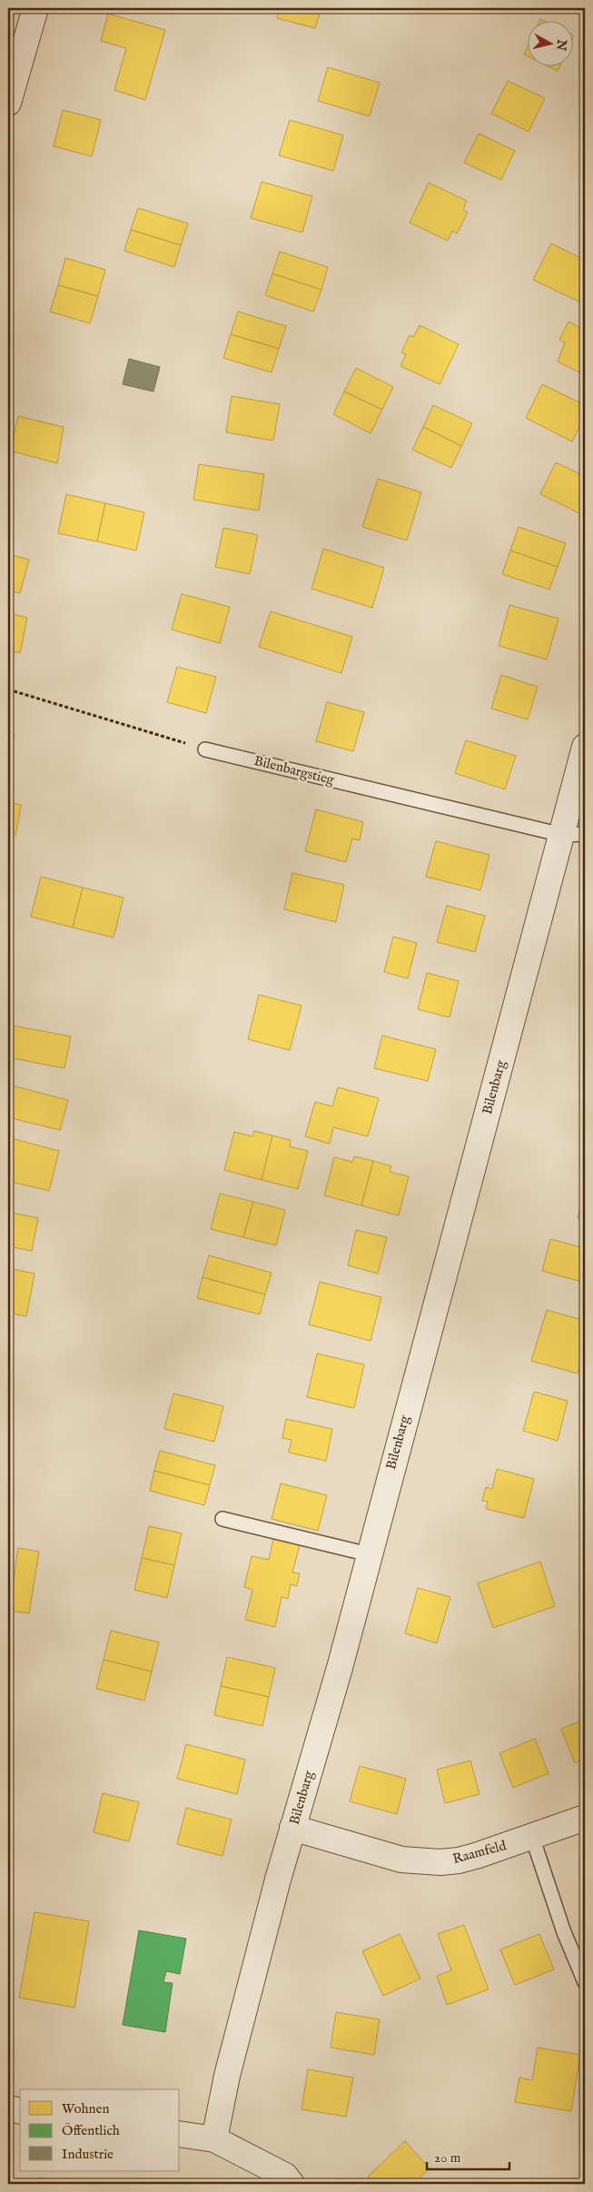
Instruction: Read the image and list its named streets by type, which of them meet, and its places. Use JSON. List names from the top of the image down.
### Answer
{
  "streets": {
    "street": ["Bilenbarg", "Raamfeld"],
    "lane": ["Bilenbargstieg"]
  },
  "crossings": [
    ["Bilenbargstieg", "Bilenbarg"],
    ["Bilenbarg", "Raamfeld"]
  ],
  "legend": ["Wohnen", "Öffentlich", "Industrie"],
  "scale_bar": "20 m",
  "north": "right"
}
